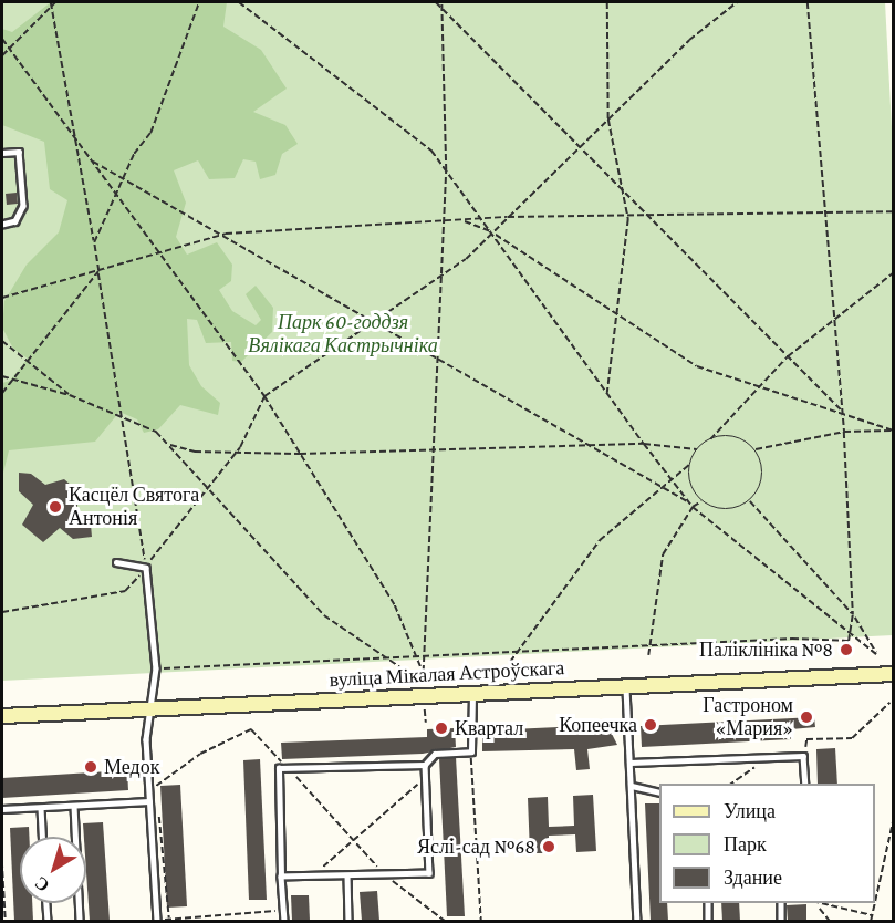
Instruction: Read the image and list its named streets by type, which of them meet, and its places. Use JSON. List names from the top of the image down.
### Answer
{
  "streets": {
    "main road": ["вуліца Мікалая Астроўскага"]
  },
  "parks": ["Парк 60-годдзя Вялікага Кастрычніка"],
  "places": [
    "Касцёл Святога Антонія",
    "Паліклініка №8",
    "Гастроном «Мария»",
    "Копеечка",
    "Квартал",
    "Медок",
    "Яслі-сад №68"
  ],
  "legend": ["Улица", "Парк", "Здание"],
  "north": "bottom left"
}
